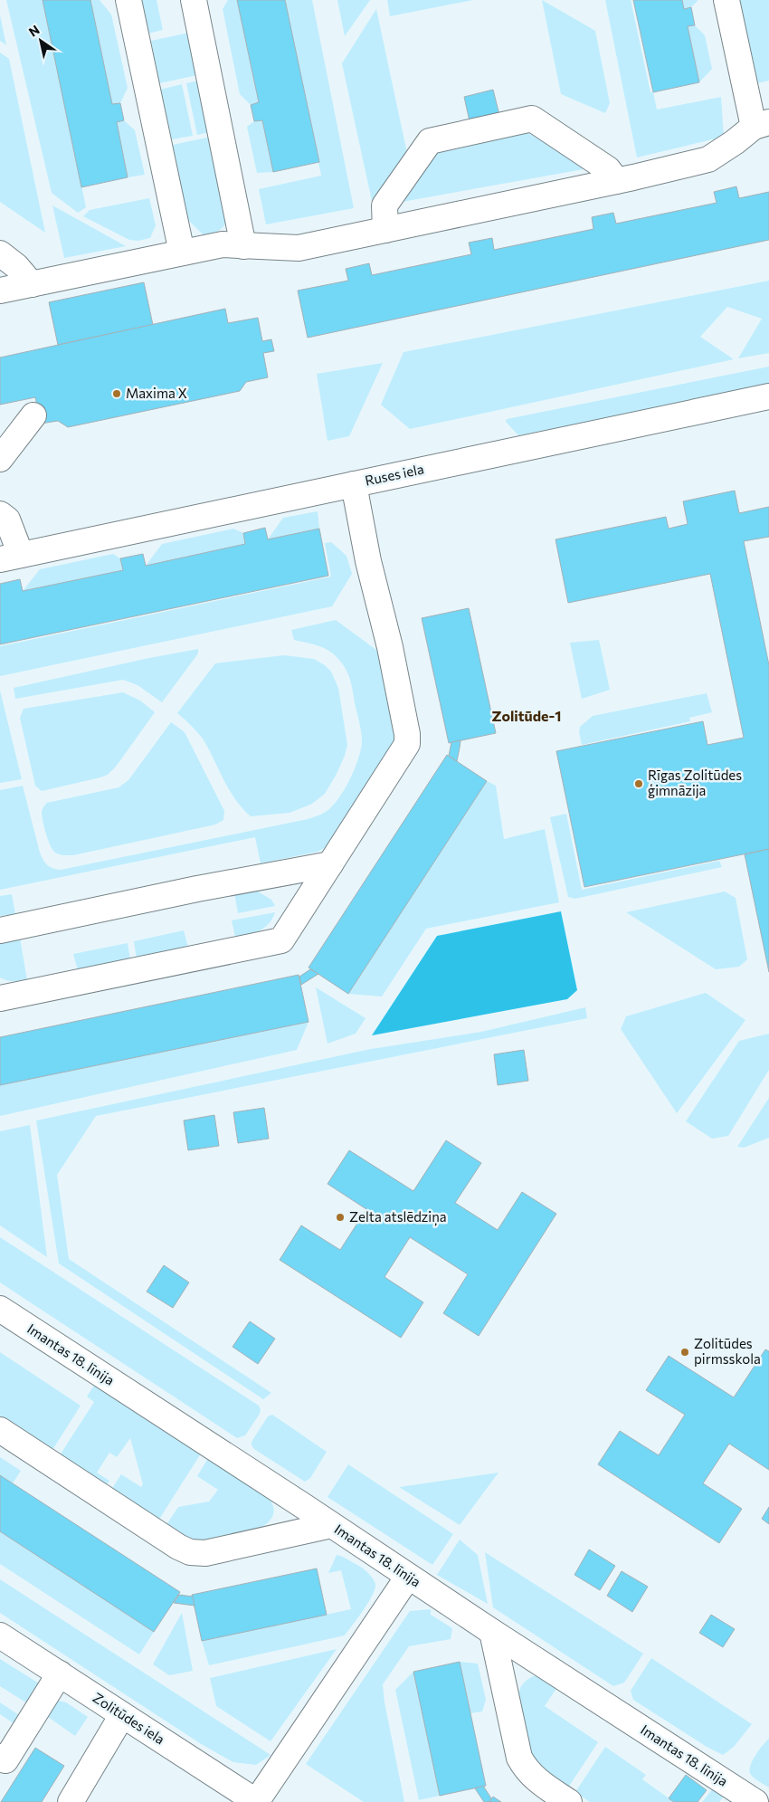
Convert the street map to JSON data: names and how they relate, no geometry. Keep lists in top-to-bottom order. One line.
{"streets":{"street":["Ruses iela","Imantas 18. līnija","Zolitūdes iela"]},"districts":["Zolitūde-1"],"places":["Maxima X","Rīgas Zolitūdes ģimnāzija","Zelta atslēdziņa","Zolitūdes pirmsskola"],"north":"top left"}
